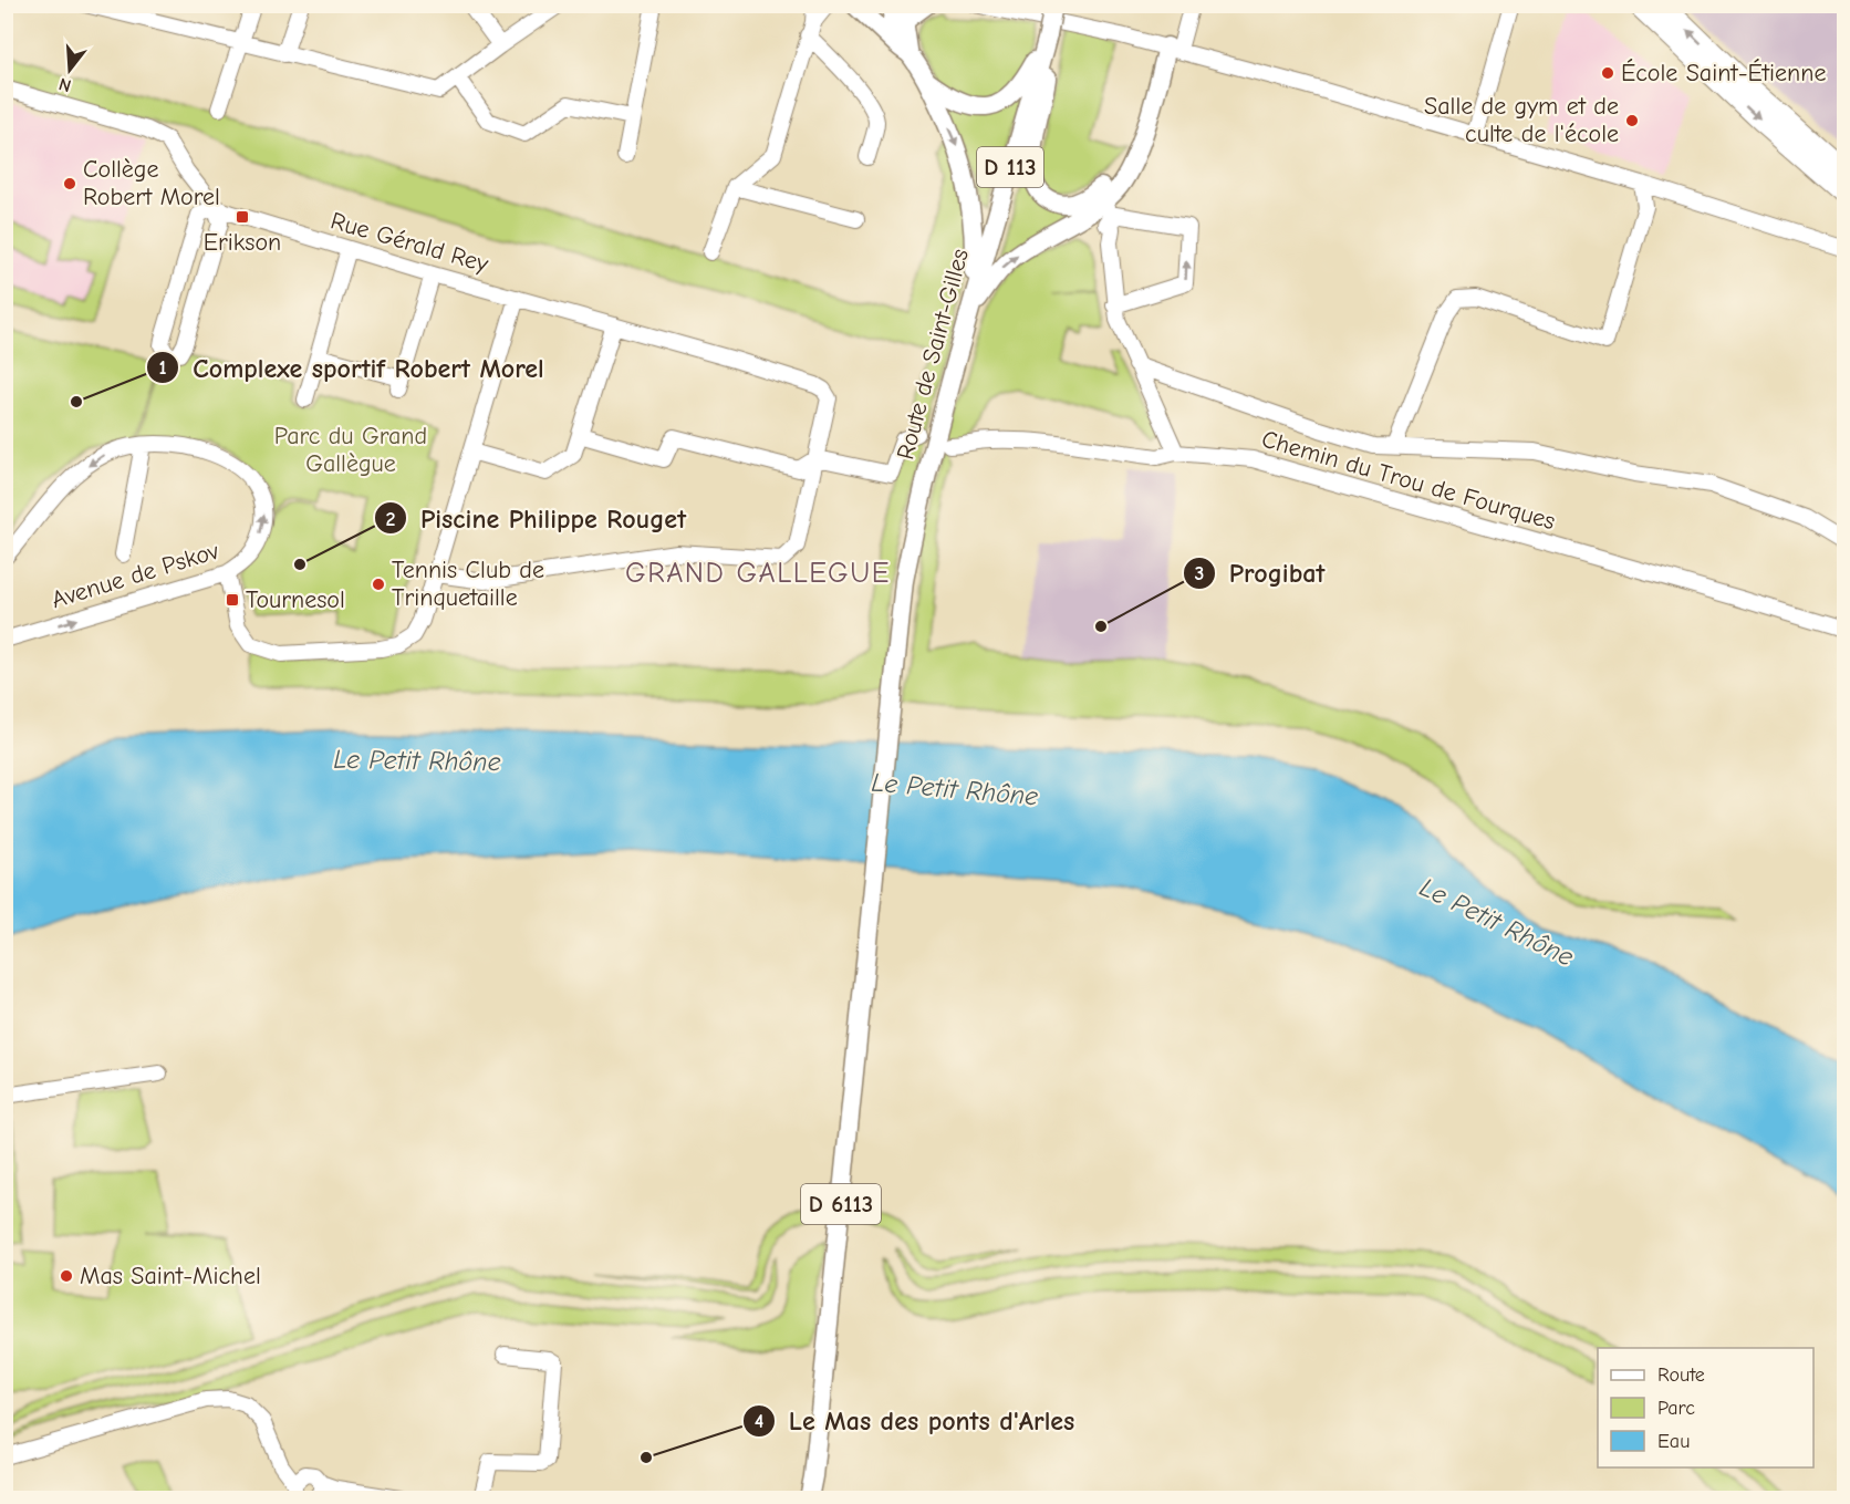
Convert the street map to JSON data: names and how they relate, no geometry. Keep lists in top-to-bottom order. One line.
{"streets":{"main road":["D 113","Route de Saint-Gilles","D 6113"],"street":["Rue Gérald Rey","Chemin du Trou de Fourques","Avenue de Pskov"]},"districts":["GRAND GALLEGUE"],"water":["Le Petit Rhône"],"parks":["Parc du Grand Gallègue"],"places":{"other":["École Saint-Étienne","Salle de gym et de culte de l'école","Collège Robert Morel","Complexe sportif Robert Morel","Piscine Philippe Rouget","Tennis Club de Trinquetaille","Progibat","Mas Saint-Michel","Le Mas des ponts d'Arles"],"transit":["Erikson","Tournesol"]},"legend":["Route","Parc","Eau"],"north":"bottom"}
